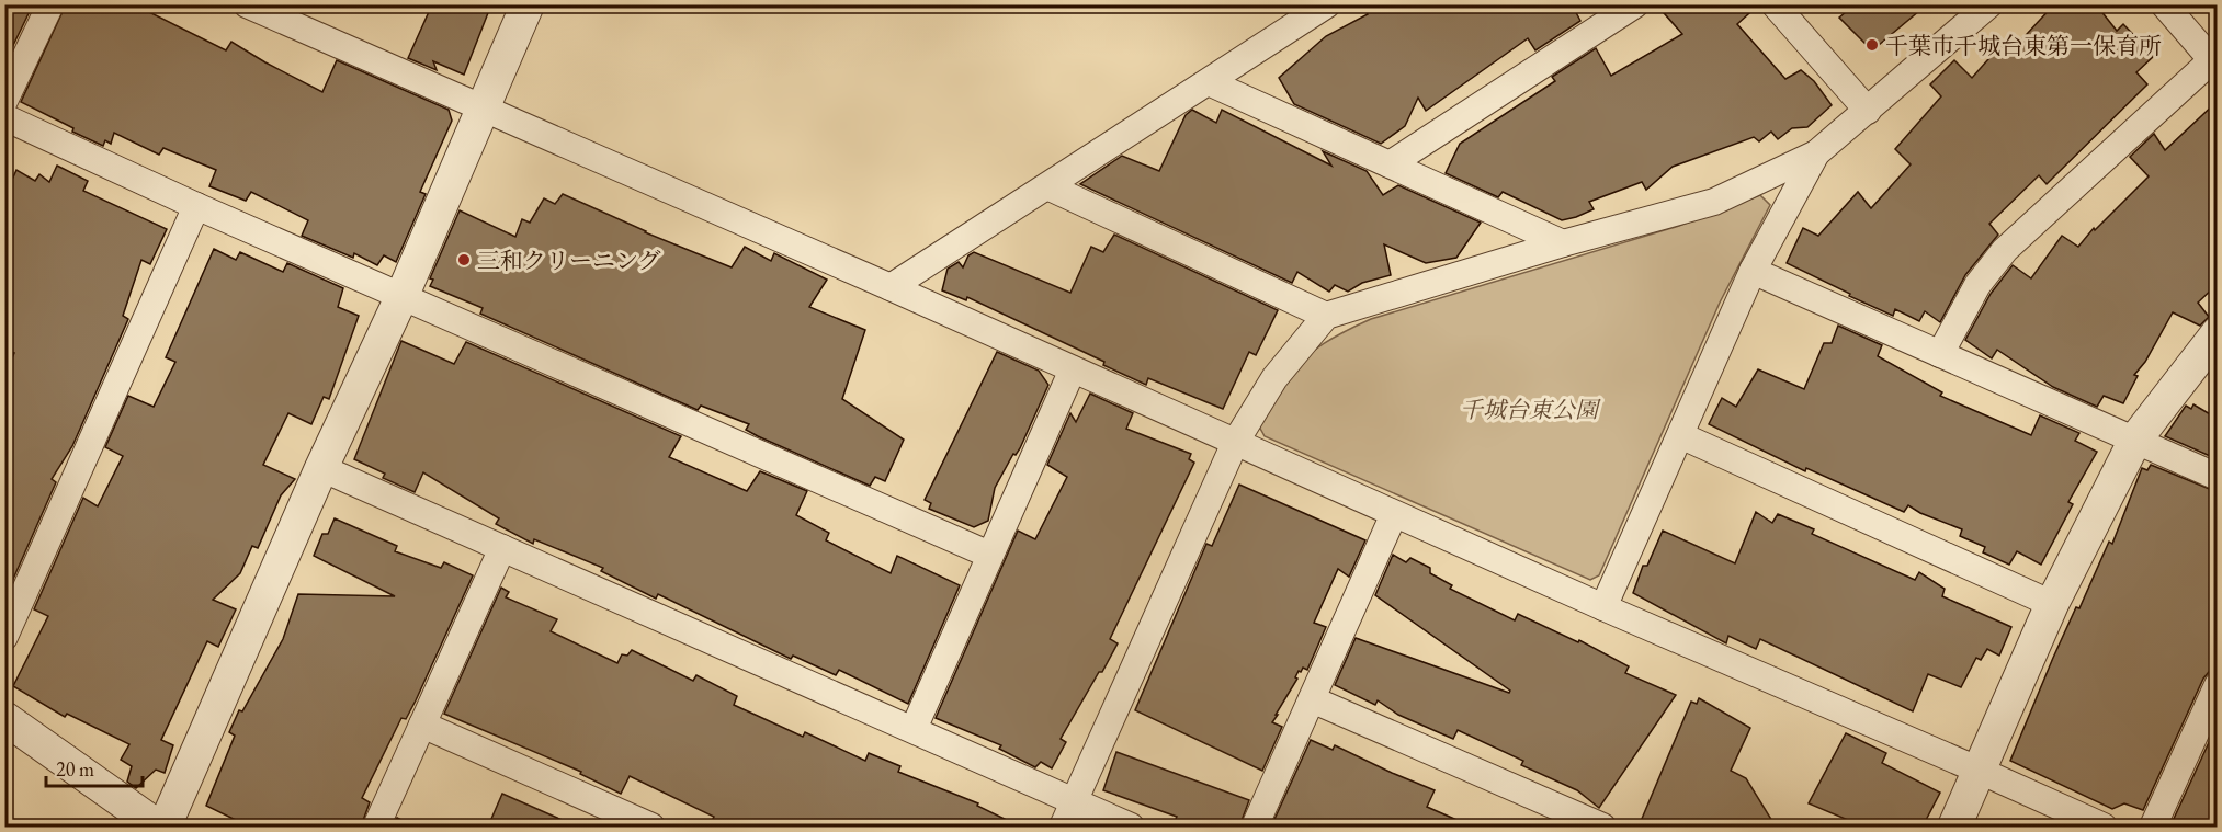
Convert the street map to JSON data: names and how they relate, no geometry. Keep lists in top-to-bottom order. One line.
{"parks":["千城台東公園"],"places":["千葉市千城台東第一保育所","三和クリーニング"],"scale_bar":"20 m"}
